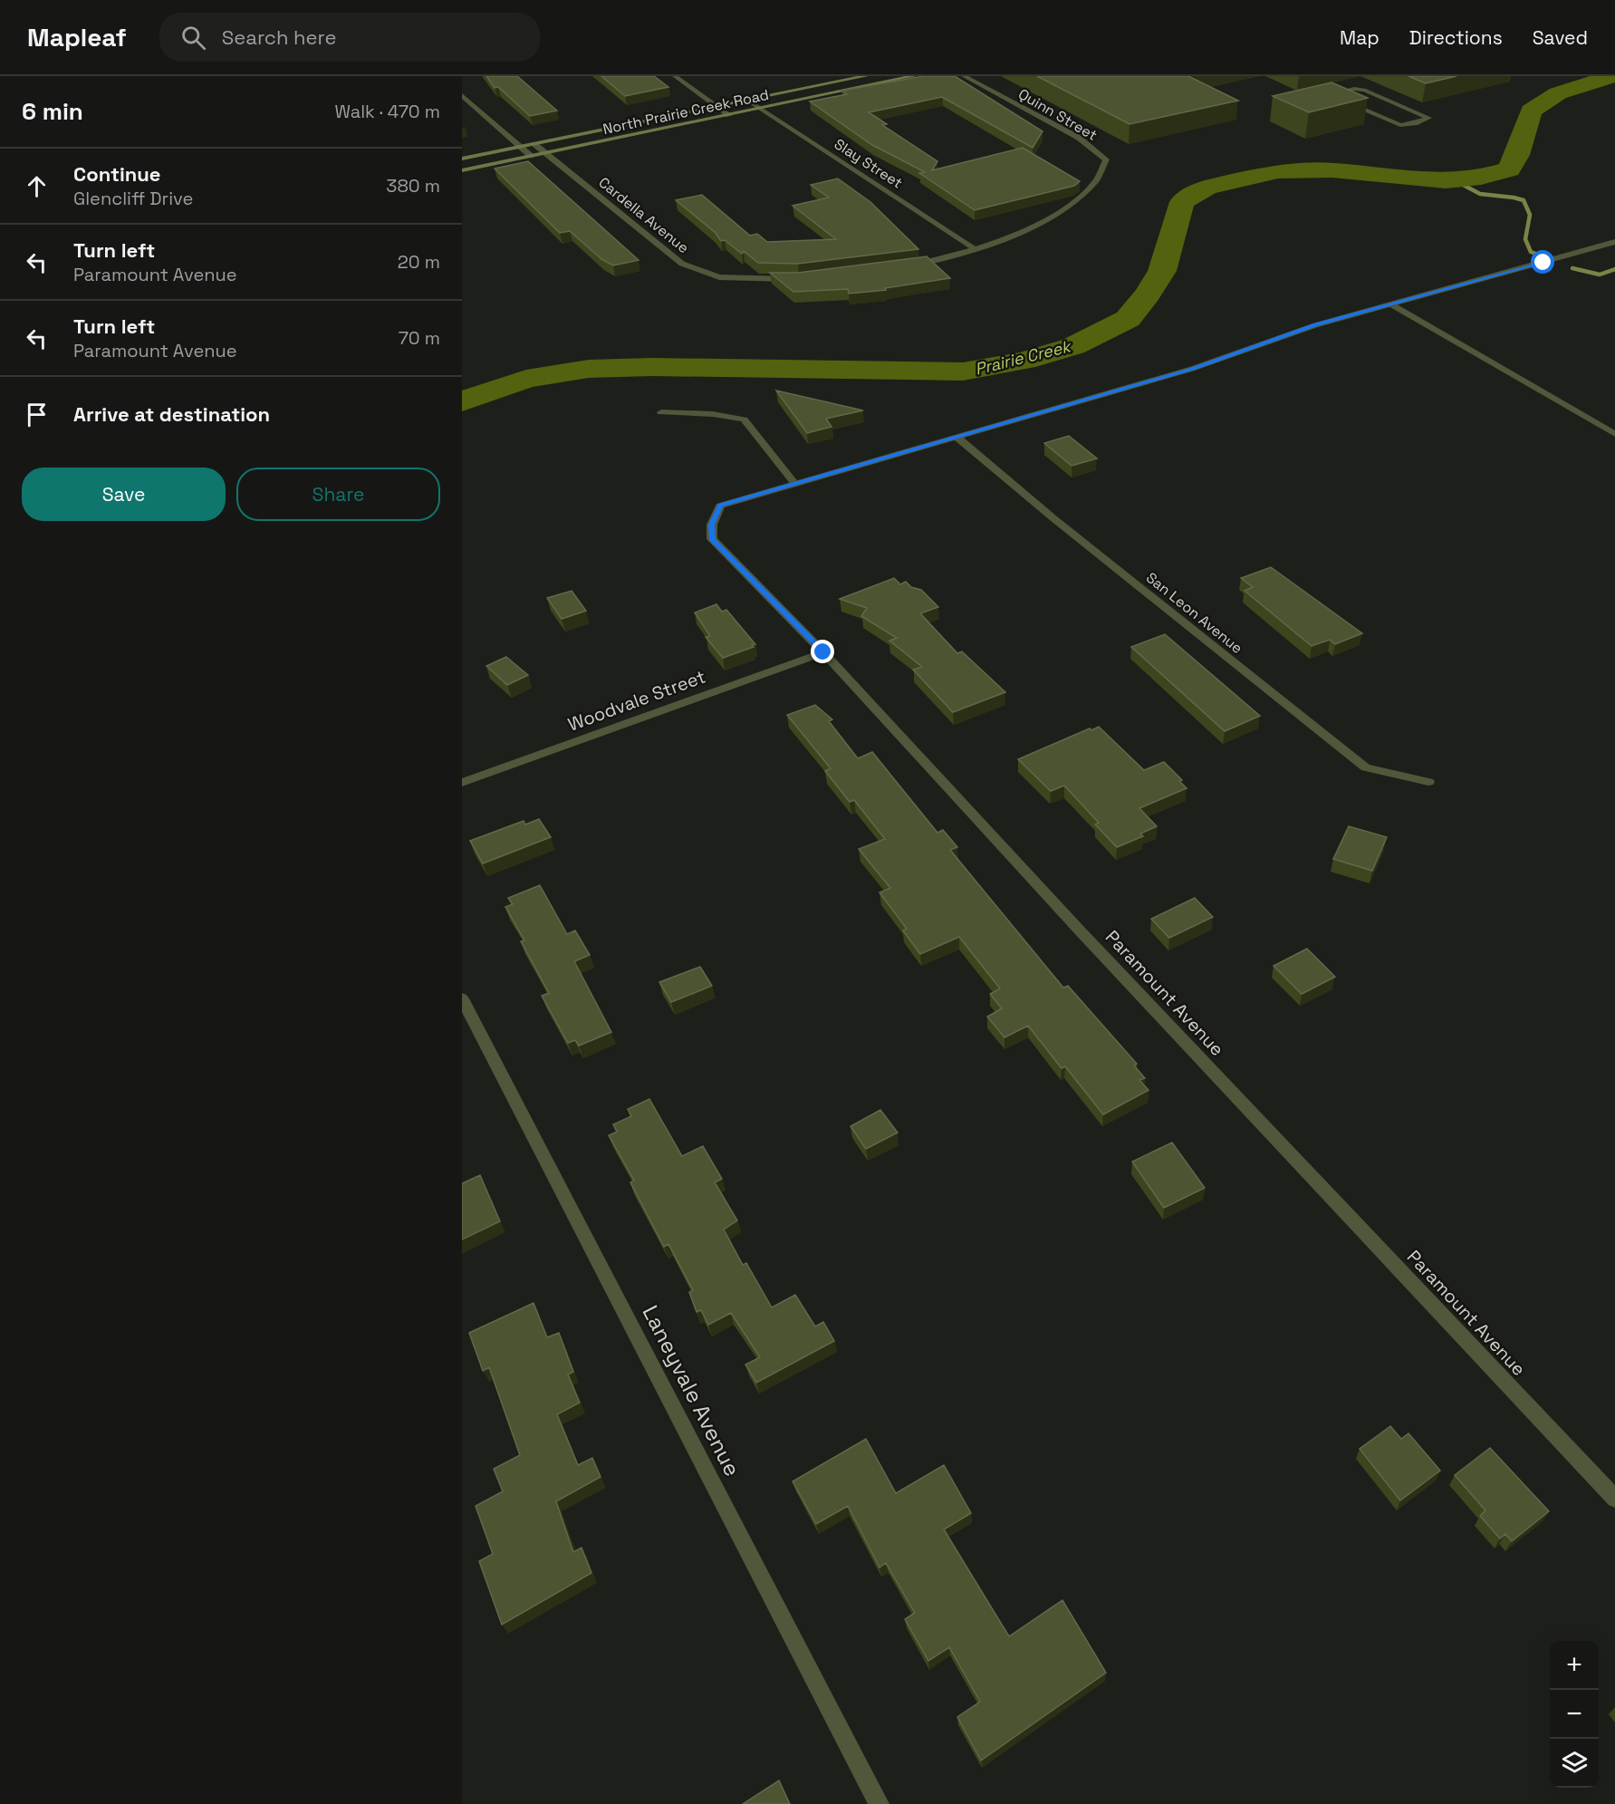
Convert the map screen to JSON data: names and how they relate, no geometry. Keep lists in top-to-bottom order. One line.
{"streets":{"main road":["North Prairie Creek Road"],"street":["Quinn Street","Slay Street","Cardella Avenue","San Leon Avenue","Woodvale Street","Paramount Avenue","Laneyvale Avenue"]},"crossings":[["North Prairie Creek Road","Slay Street"],["North Prairie Creek Road","Cardella Avenue"],["Quinn Street","Slay Street"],["Woodvale Street","Paramount Avenue"]],"water":["Prairie Creek"],"page":{"header":"Mapleaf","search":"Search here","nav":["Map","Directions","Saved"],"heading":["6 min","Walk · 470 m"],"list":[["Continue","Glencliff Drive","380 m"],["Turn left","Paramount Avenue","20 m"],["Turn left","Paramount Avenue","70 m"],"Arrive at destination"],"buttons":["Save","Share"],"map_buttons":["+","−"]}}
